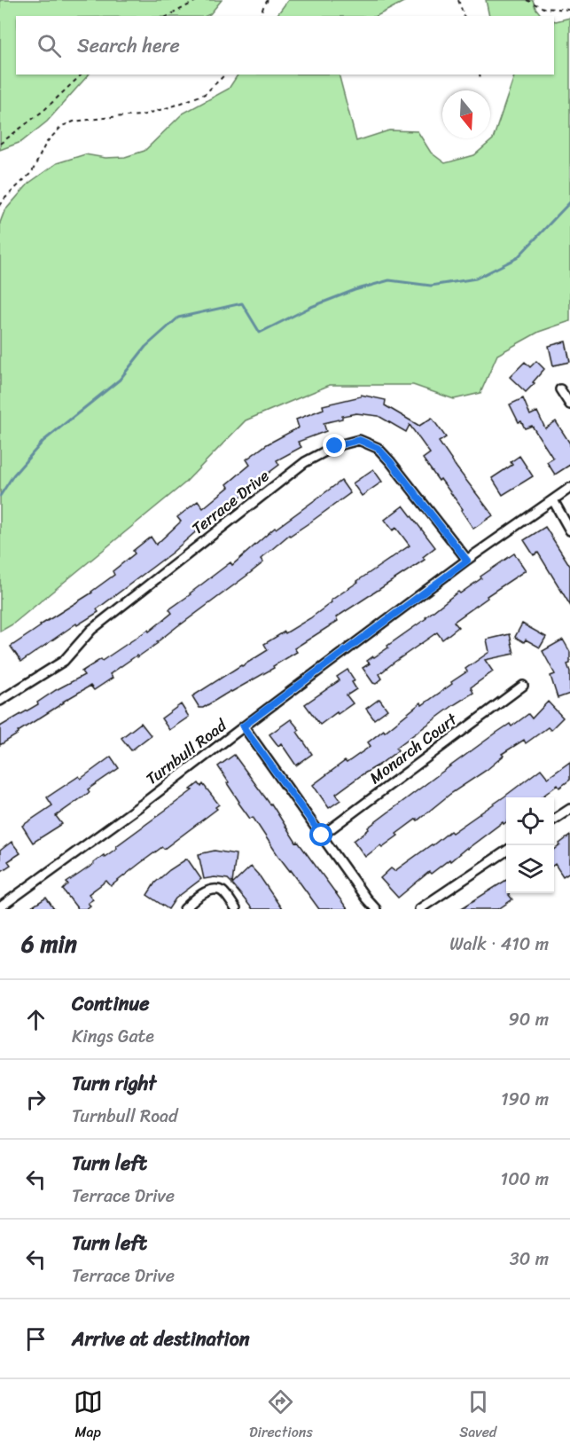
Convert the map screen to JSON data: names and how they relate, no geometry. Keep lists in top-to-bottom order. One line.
{"streets":{"street":["Terrace Drive","Monarch Court","Turnbull Road"]},"crossings":[["Terrace Drive","Turnbull Road"]],"north":"bottom","page":{"search":"Search here","heading":["6 min","Walk · 410 m"],"list":[["Continue","Kings Gate","90 m"],["Turn right","Turnbull Road","190 m"],["Turn left","Terrace Drive","100 m"],["Turn left","Terrace Drive","30 m"],"Arrive at destination"],"nav":["Map","Directions","Saved"]}}
